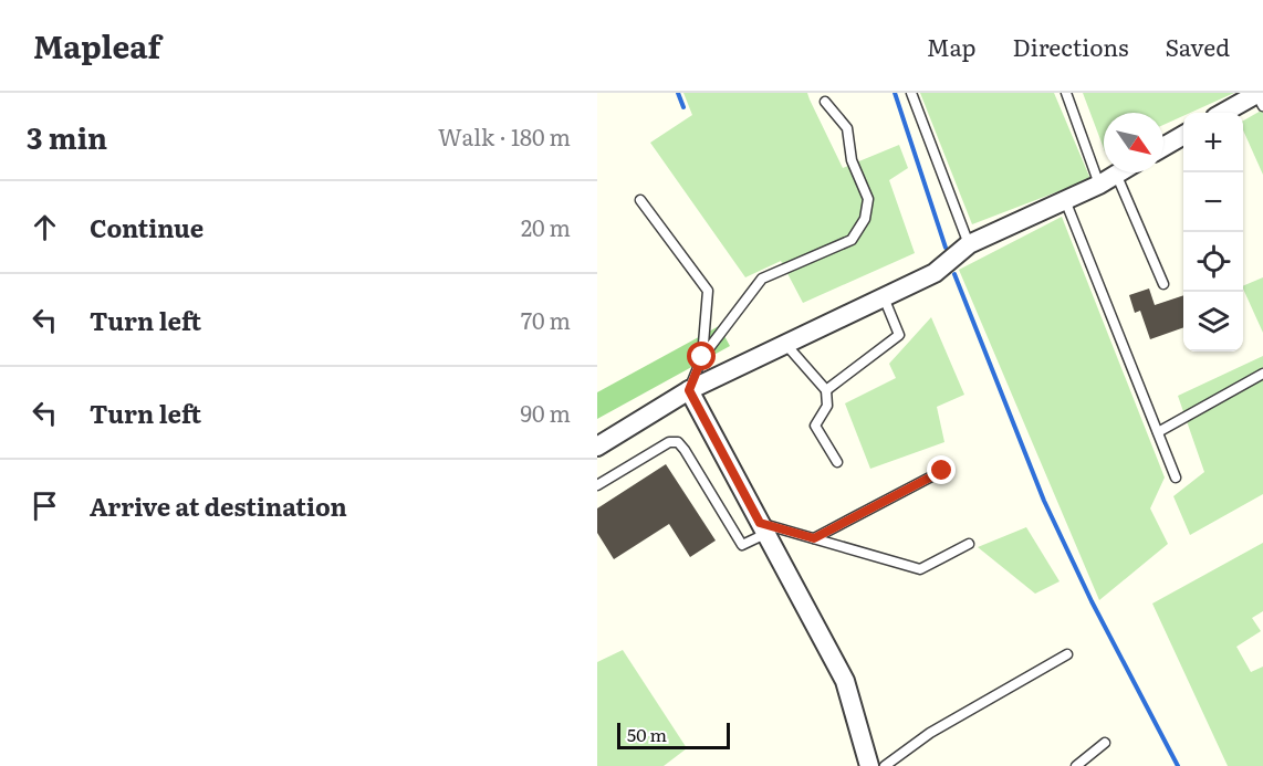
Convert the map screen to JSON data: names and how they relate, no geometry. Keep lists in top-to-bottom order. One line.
{"scale_bar":"50 m","north":"bottom right","page":{"header":"Mapleaf","nav":["Map","Directions","Saved"],"heading":["3 min","Walk · 180 m"],"map_buttons":["+","−"],"list":[["Continue","20 m"],["Turn left","70 m"],["Turn left","90 m"],"Arrive at destination"],"scale":"50 m"}}
